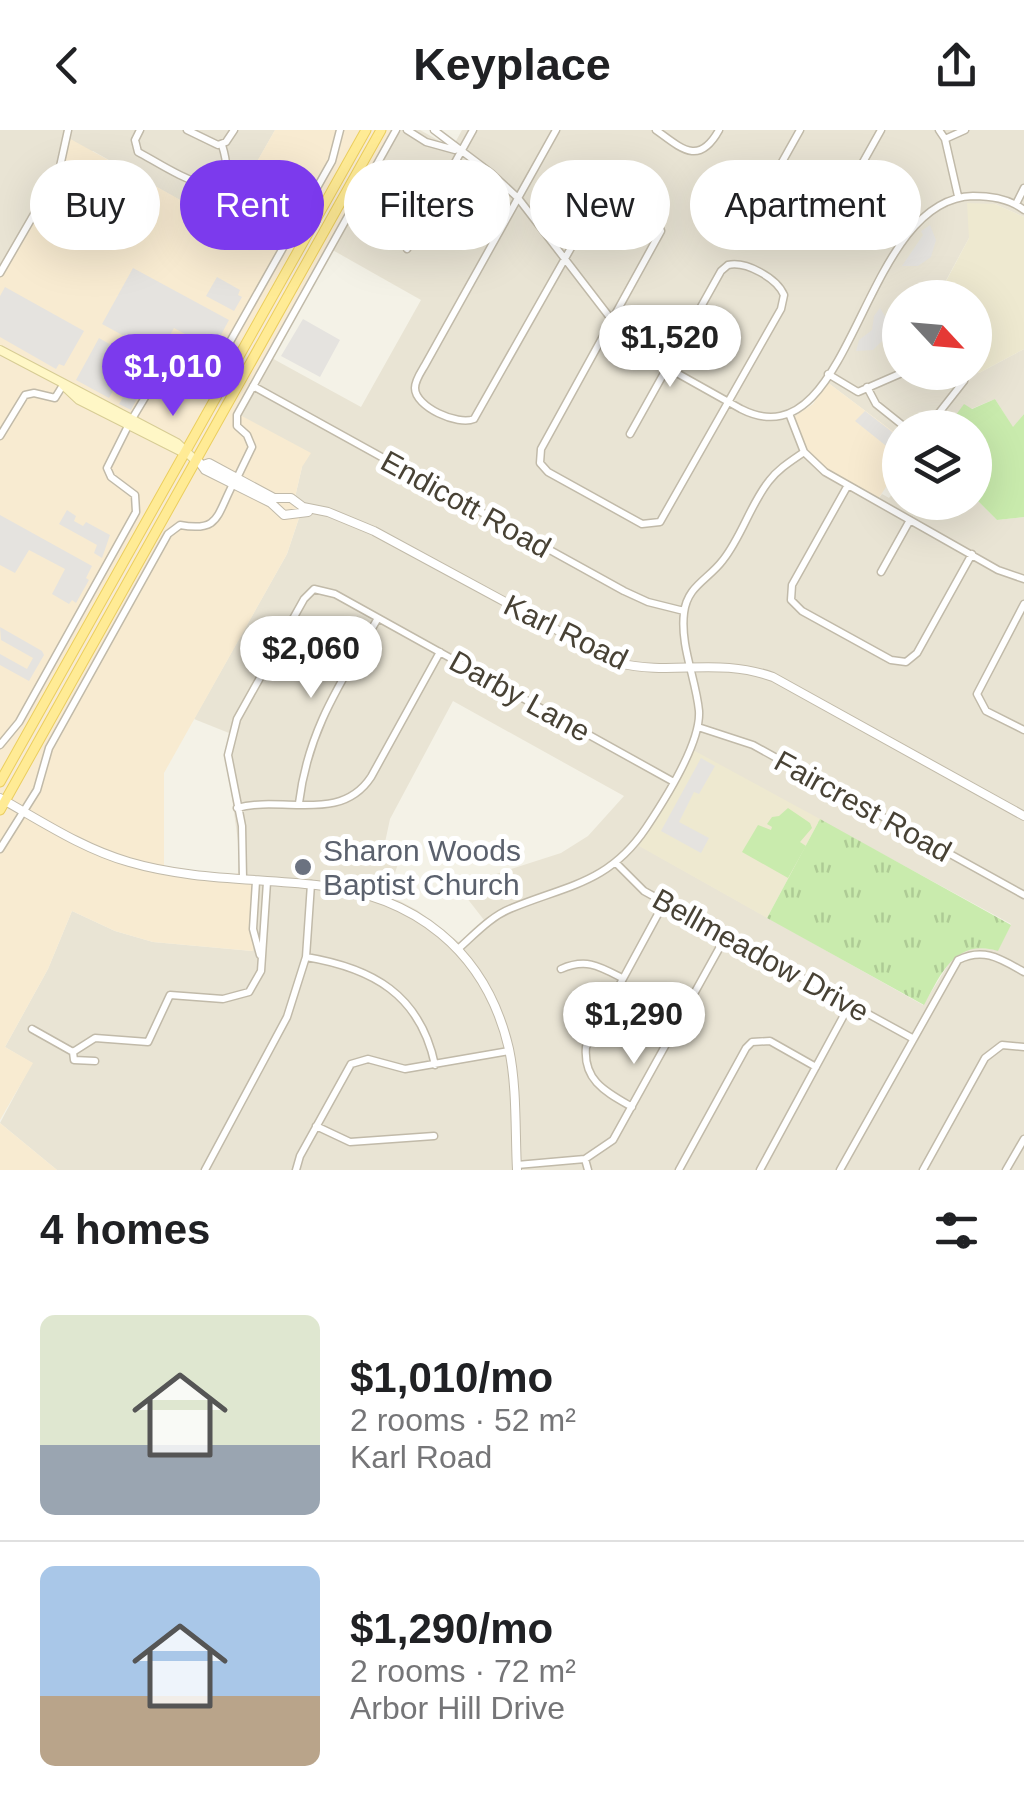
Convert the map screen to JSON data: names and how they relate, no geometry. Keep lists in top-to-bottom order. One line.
{"streets":{"street":["Endicott Road","Karl Road","Darby Lane","Faircrest Road","Bellmeadow Drive"]},"places":["Sharon Woods Baptist Church"],"north":"bottom right","page":{"header":"Keyplace","chip":["Buy","Rent","Filters","New","Apartment"],"price":["$1,520","$1,010","$2,060","$1,290"],"heading":"4 homes","list":[{"name":"$1,010/mo","note":"2 rooms · 52 m² · Karl Road"},{"name":"$1,290/mo","note":"2 rooms · 72 m² · Arbor Hill Drive"}]}}
